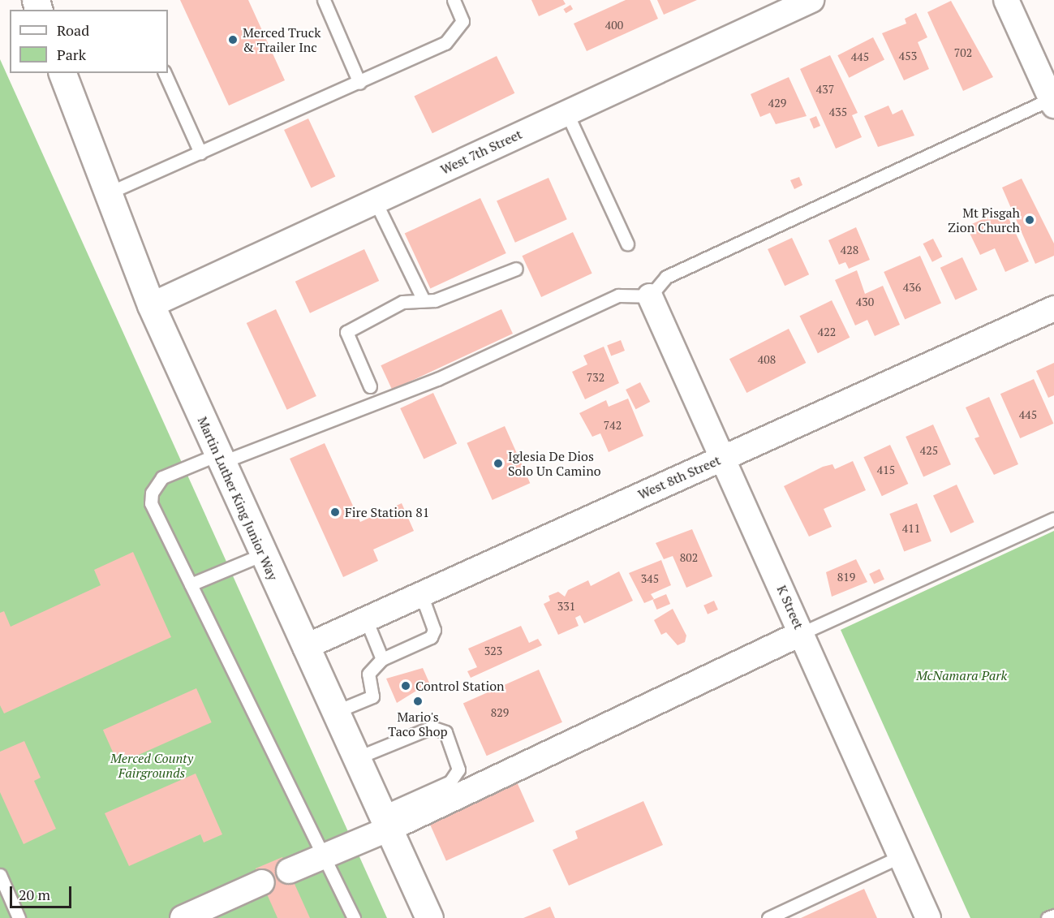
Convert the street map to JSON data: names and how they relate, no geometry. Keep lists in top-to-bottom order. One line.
{"streets":{"highway":["Martin Luther King Junior Way"],"street":["West 7th Street","West 8th Street","K Street"]},"crossings":[["West 7th Street","Martin Luther King Junior Way"],["West 8th Street","Martin Luther King Junior Way"],["West 8th Street","K Street"]],"parks":["McNamara Park","Merced County Fairgrounds"],"places":["Merced Truck & Trailer Inc","Mt Pisgah Zion Church","Iglesia De Dios Solo Un Camino","Fire Station 81","Control Station","Mario's Taco Shop"],"house_numbers":["400","702","453","445","437","429","435","428","436","430","422","408","732","445","742","425","415","411","802","819","345","331","323","829"],"legend":["Road","Park"],"scale_bar":"20 m"}
